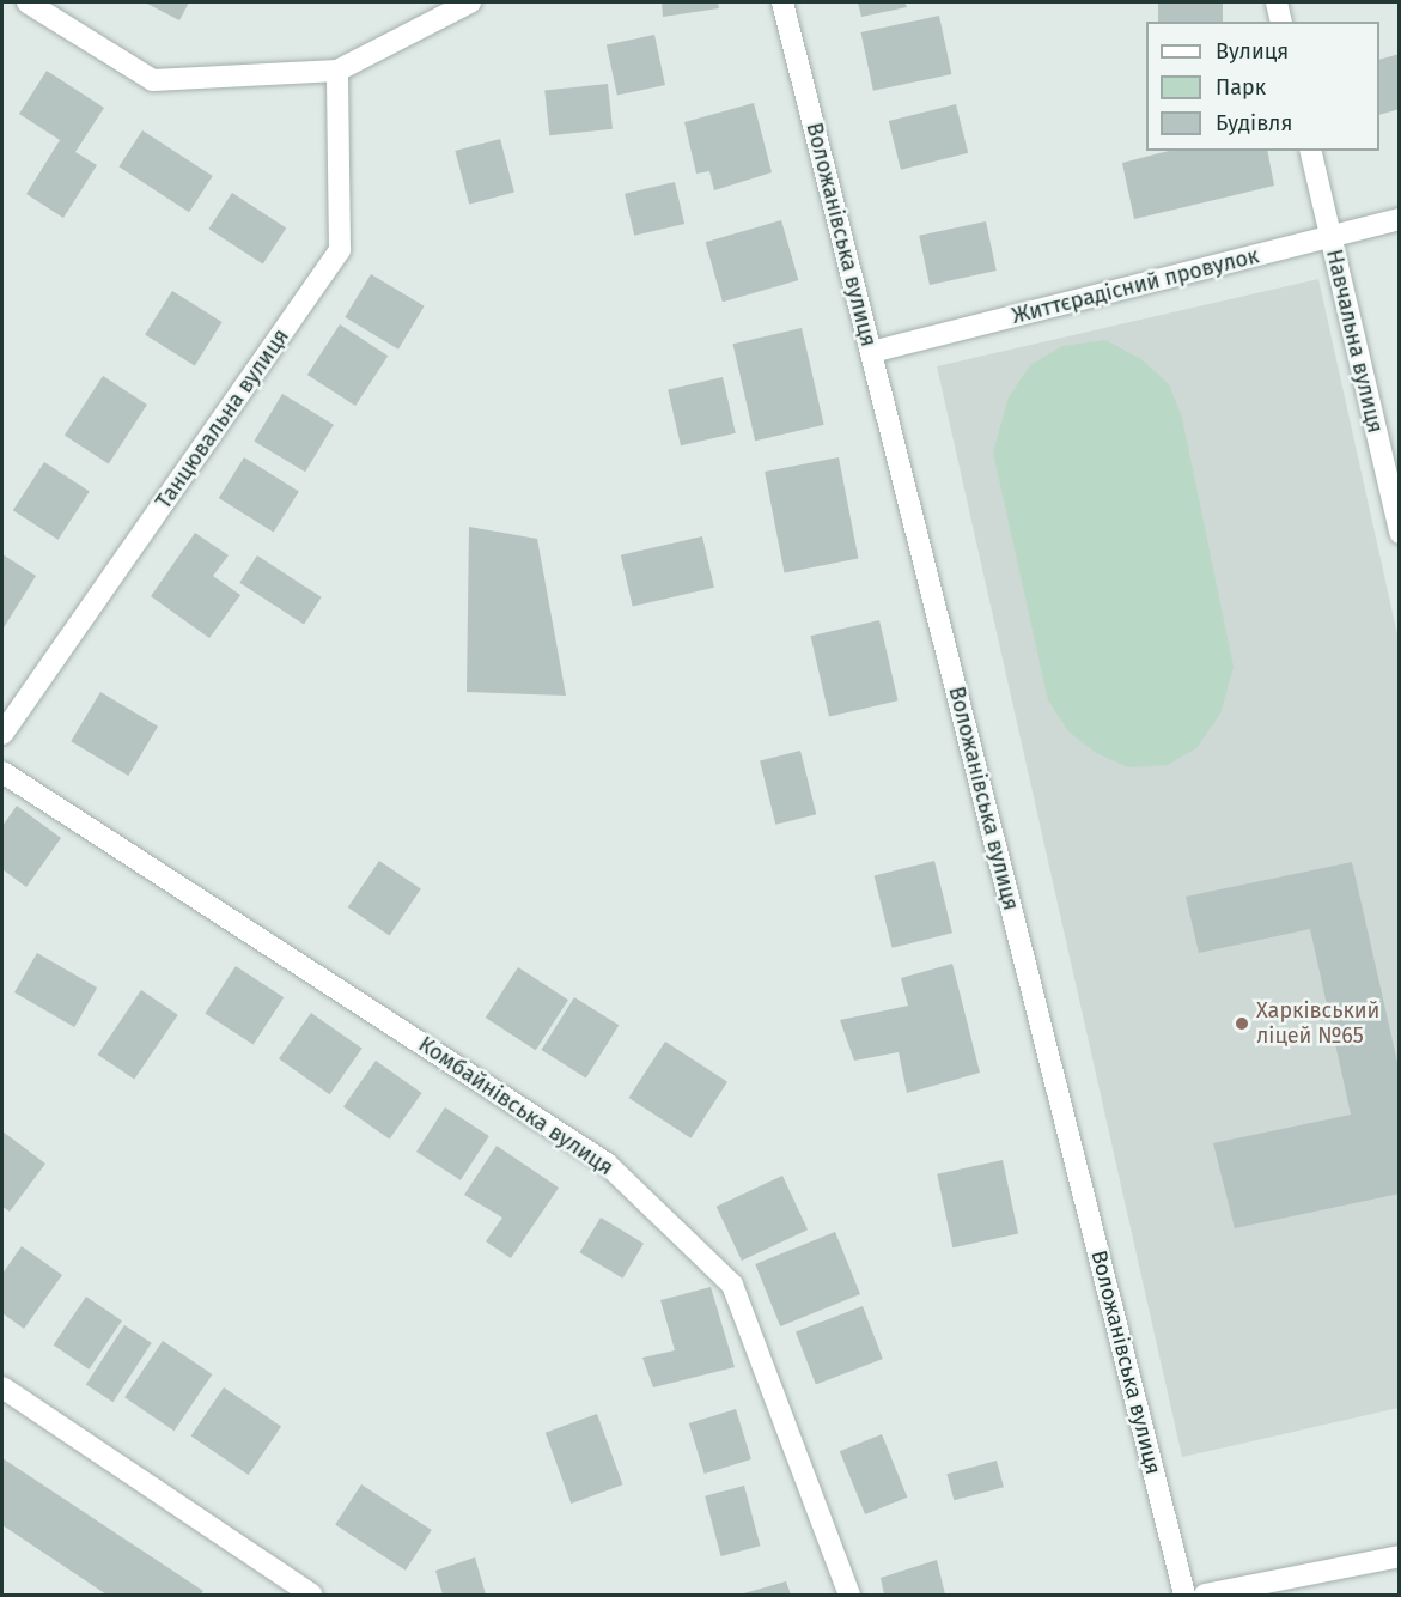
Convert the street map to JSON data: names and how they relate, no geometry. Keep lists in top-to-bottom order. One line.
{"streets":{"street":["Воложанівська вулиця","Життєрадісний провулок","Навчальна вулиця","Танцювальна вулиця","Комбайнівська вулиця"]},"crossings":[["Воложанівська вулиця","Життєрадісний провулок"],["Життєрадісний провулок","Навчальна вулиця"]],"places":["Харківський ліцей №65"],"legend":["Вулиця","Парк","Будівля"]}
